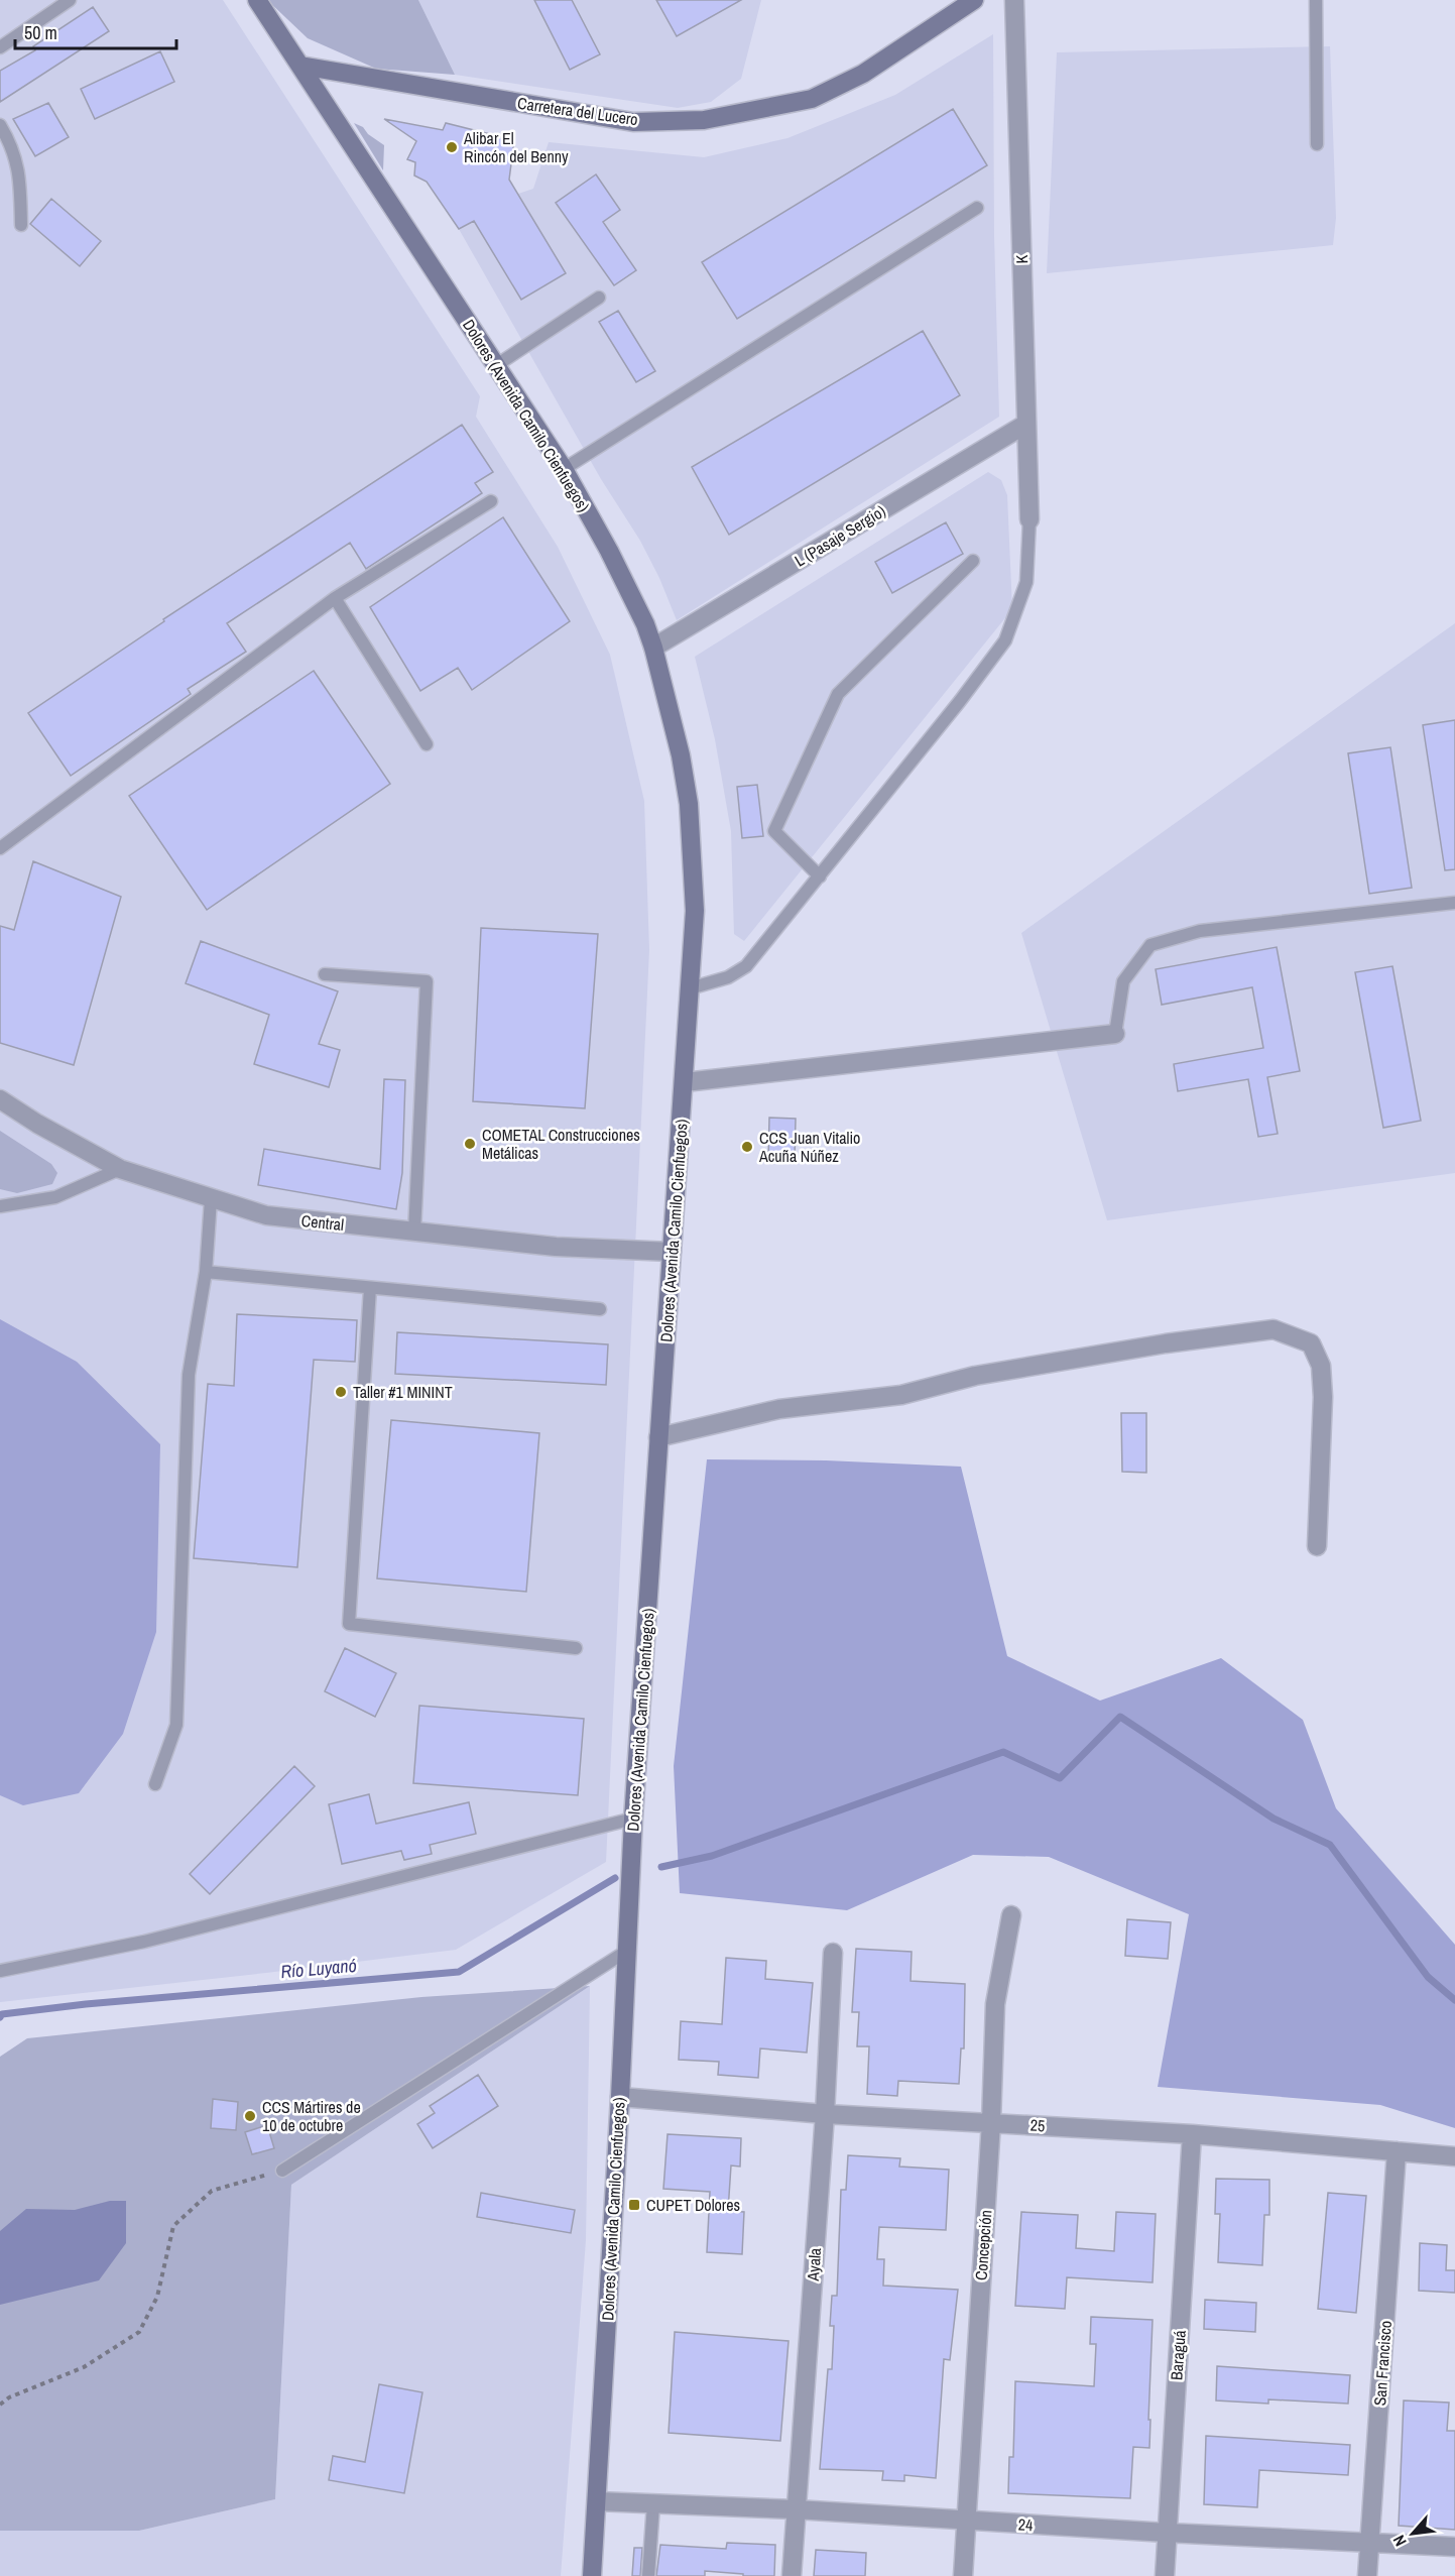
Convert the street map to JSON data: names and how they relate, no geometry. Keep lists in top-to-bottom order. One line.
{"streets":{"main road":["Carretera del Lucero","Dolores (Avenida Camilo Cienfuegos)"],"street":["K","L (Pasaje Sergio)","Central","25","Concepción","Ayala","Baraguá","San Francisco","24"]},"crossings":[["Carretera del Lucero","Dolores (Avenida Camilo Cienfuegos)"],["K","L (Pasaje Sergio)"],["Dolores (Avenida Camilo Cienfuegos)","L (Pasaje Sergio)"],["Dolores (Avenida Camilo Cienfuegos)","Central"],["Dolores (Avenida Camilo Cienfuegos)","25"],["Dolores (Avenida Camilo Cienfuegos)","24"],["25","Concepción"],["25","Ayala"],["25","Baraguá"],["25","San Francisco"],["Concepción","24"],["Ayala","24"],["Baraguá","24"],["San Francisco","24"]],"water":["Río Luyanó"],"places":{"other":["Alibar El Rincón del Benny","COMETAL Construcciones Metálicas","CCS Juan Vitalio Acuña Núñez","Taller #1 MININT","CCS Mártires de 10 de octubre"],"transit":["CUPET Dolores"]},"scale_bar":"50 m","north":"bottom left"}
